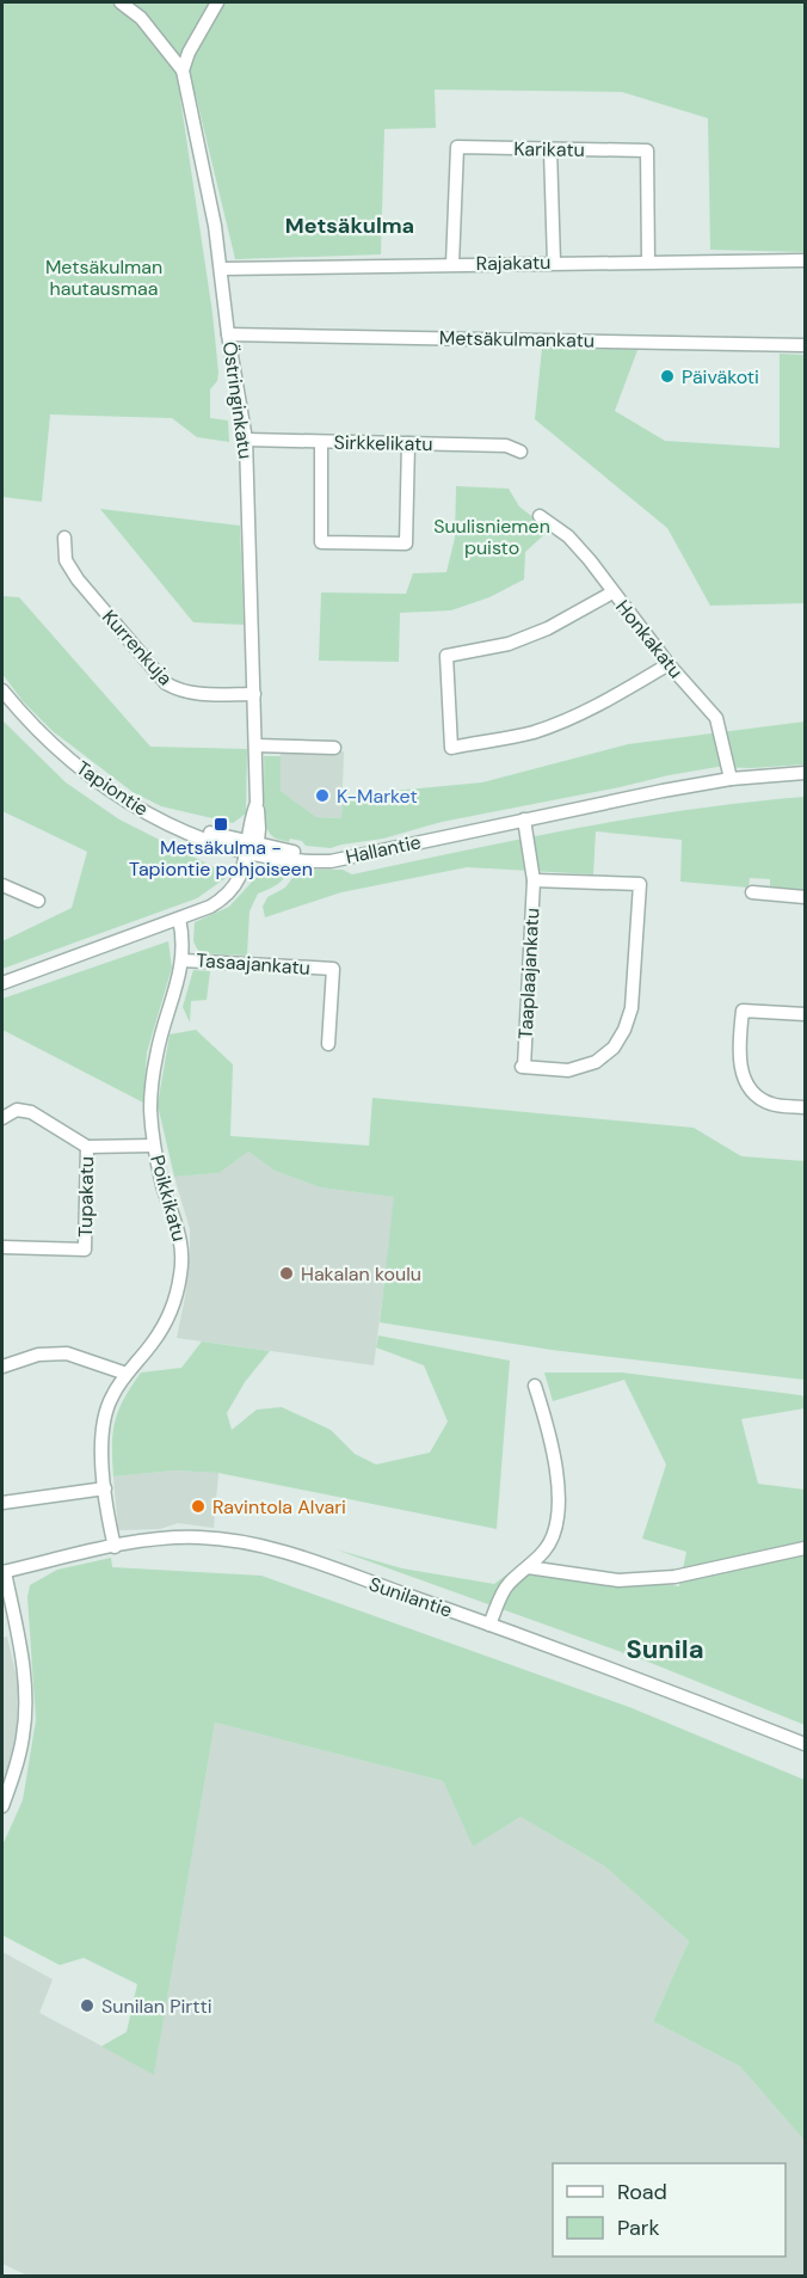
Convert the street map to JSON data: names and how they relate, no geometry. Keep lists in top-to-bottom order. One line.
{"streets":{"street":["Karikatu","Rajakatu","Metsäkulmankatu","Östringinkatu","Sirkkelikatu","Honkakatu","Kurrenkuja","Tapiontie","Hallantie","Tasaajankatu","Taaplaajankatu","Tupakatu","Poikkikatu","Sunilantie"]},"crossings":[["Karikatu","Rajakatu"],["Rajakatu","Östringinkatu"],["Metsäkulmankatu","Östringinkatu"],["Östringinkatu","Sirkkelikatu"],["Östringinkatu","Kurrenkuja"],["Östringinkatu","Tapiontie"],["Östringinkatu","Hallantie"],["Honkakatu","Hallantie"],["Tapiontie","Hallantie"],["Hallantie","Taaplaajankatu"],["Tasaajankatu","Poikkikatu"],["Poikkikatu","Sunilantie"]],"districts":["Metsäkulma","Sunila"],"parks":["Metsäkulman hautausmaa","Suulisniemen puisto"],"places":{"other":["Päiväkoti","K-Market","Hakalan koulu","Ravintola Alvari","Sunilan Pirtti"],"transit":["Metsäkulma - Tapiontie pohjoiseen"]},"legend":["Road","Park"]}
